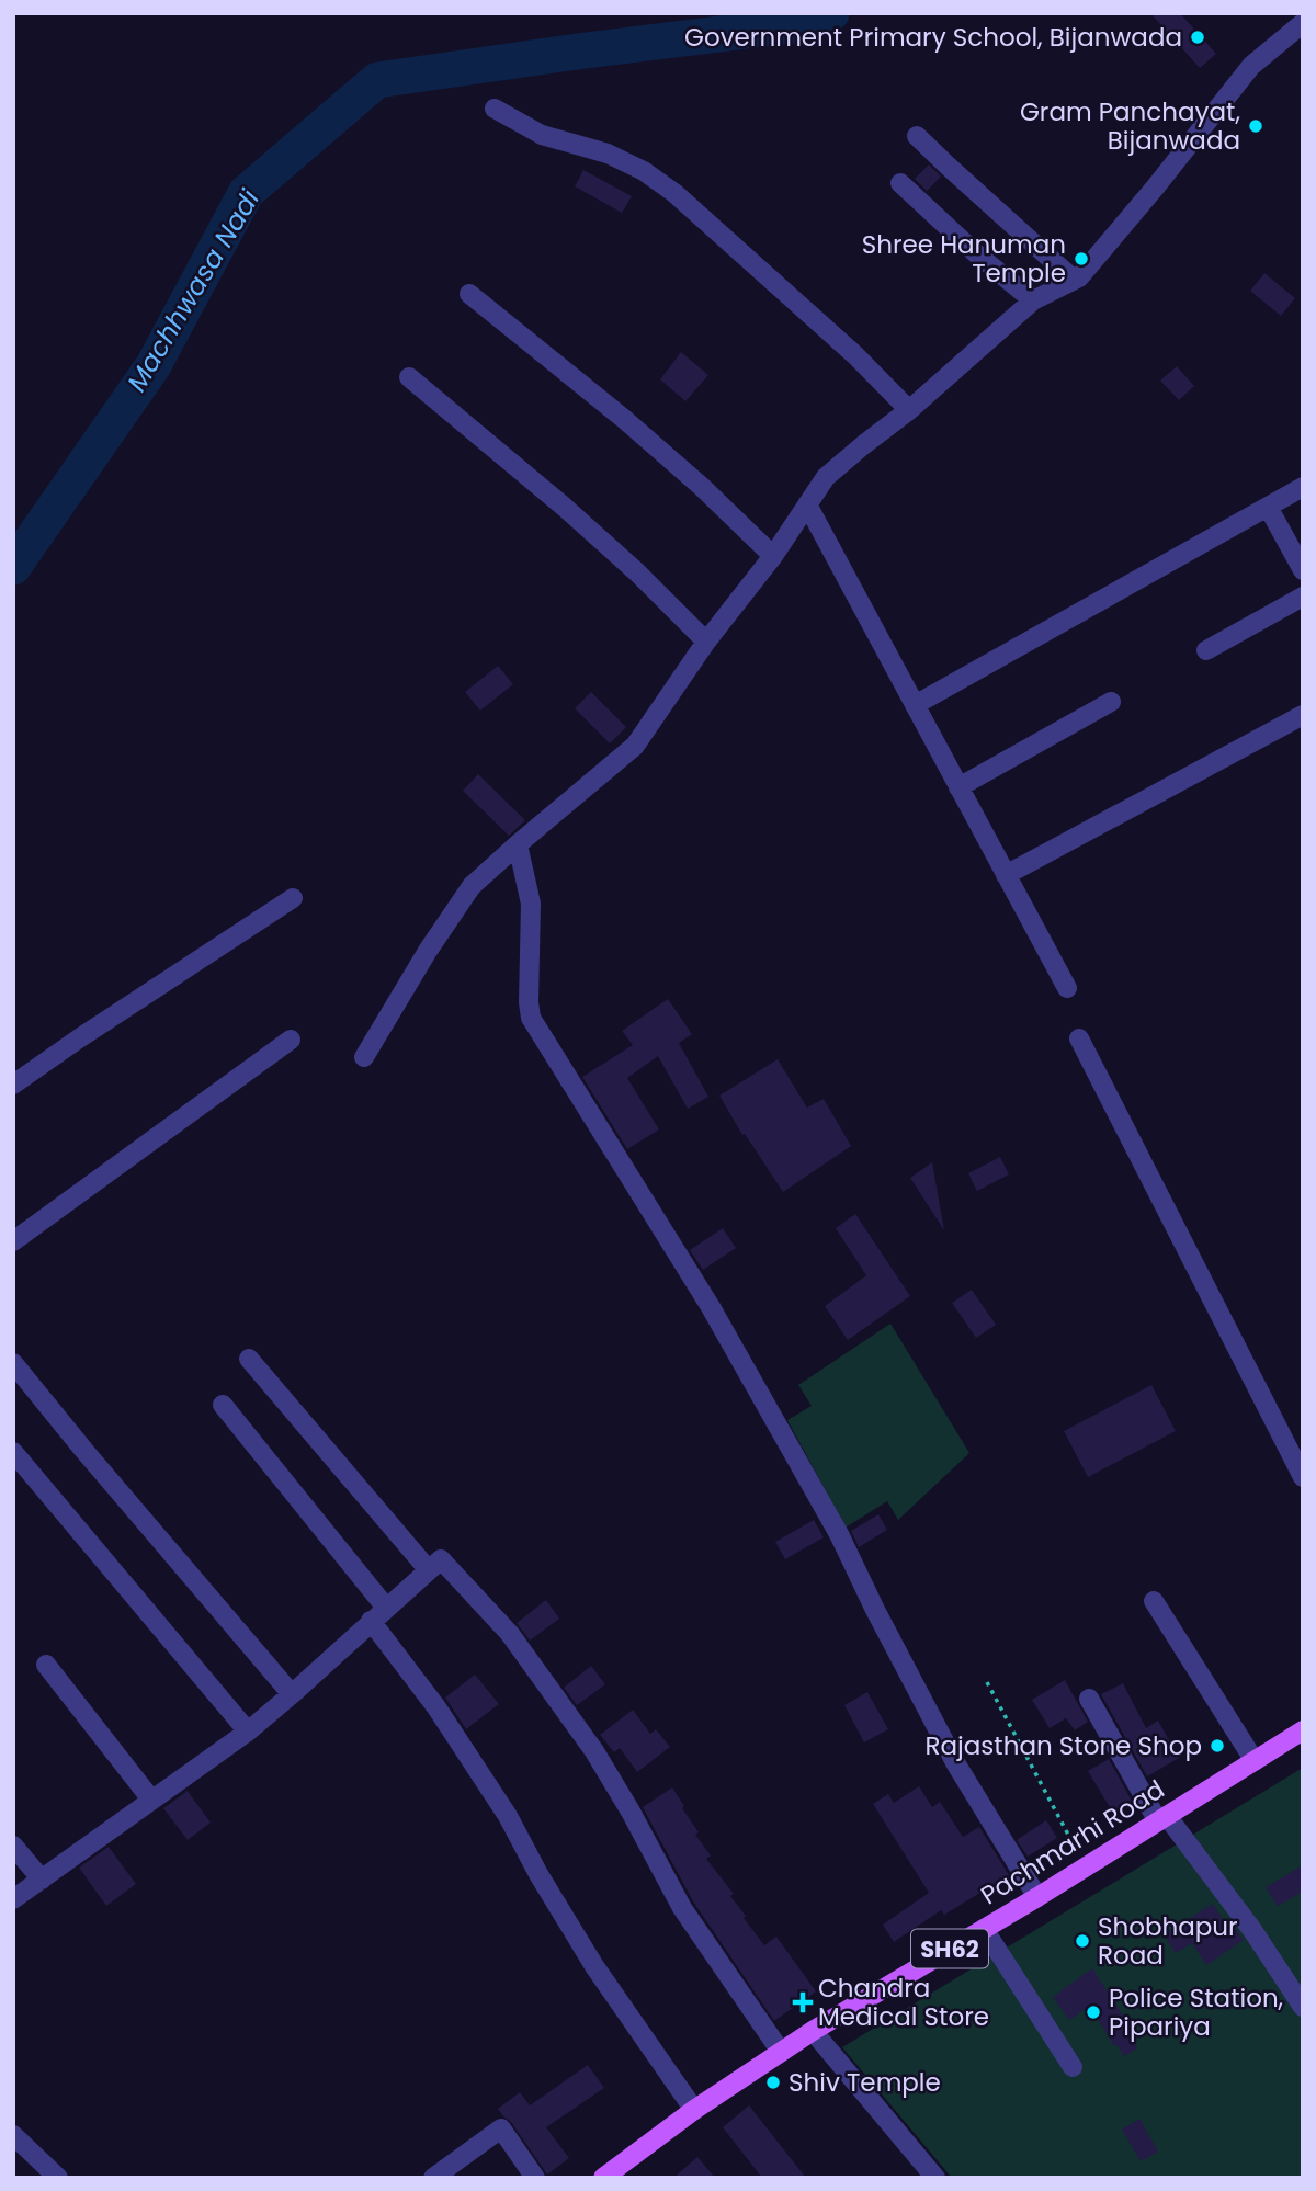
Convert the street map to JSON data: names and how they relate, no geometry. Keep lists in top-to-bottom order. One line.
{"streets":{"main road":["Pachmarhi Road","SH62"]},"water":["Machhwasa Nadi"],"places":{"other":["Government Primary School, Bijanwada","Gram Panchayat, Bijanwada","Shree Hanuman Temple","Rajasthan Stone Shop","Shobhapur Road","Police Station, Pipariya","Shiv Temple"],"health":["Chandra Medical Store"]}}
